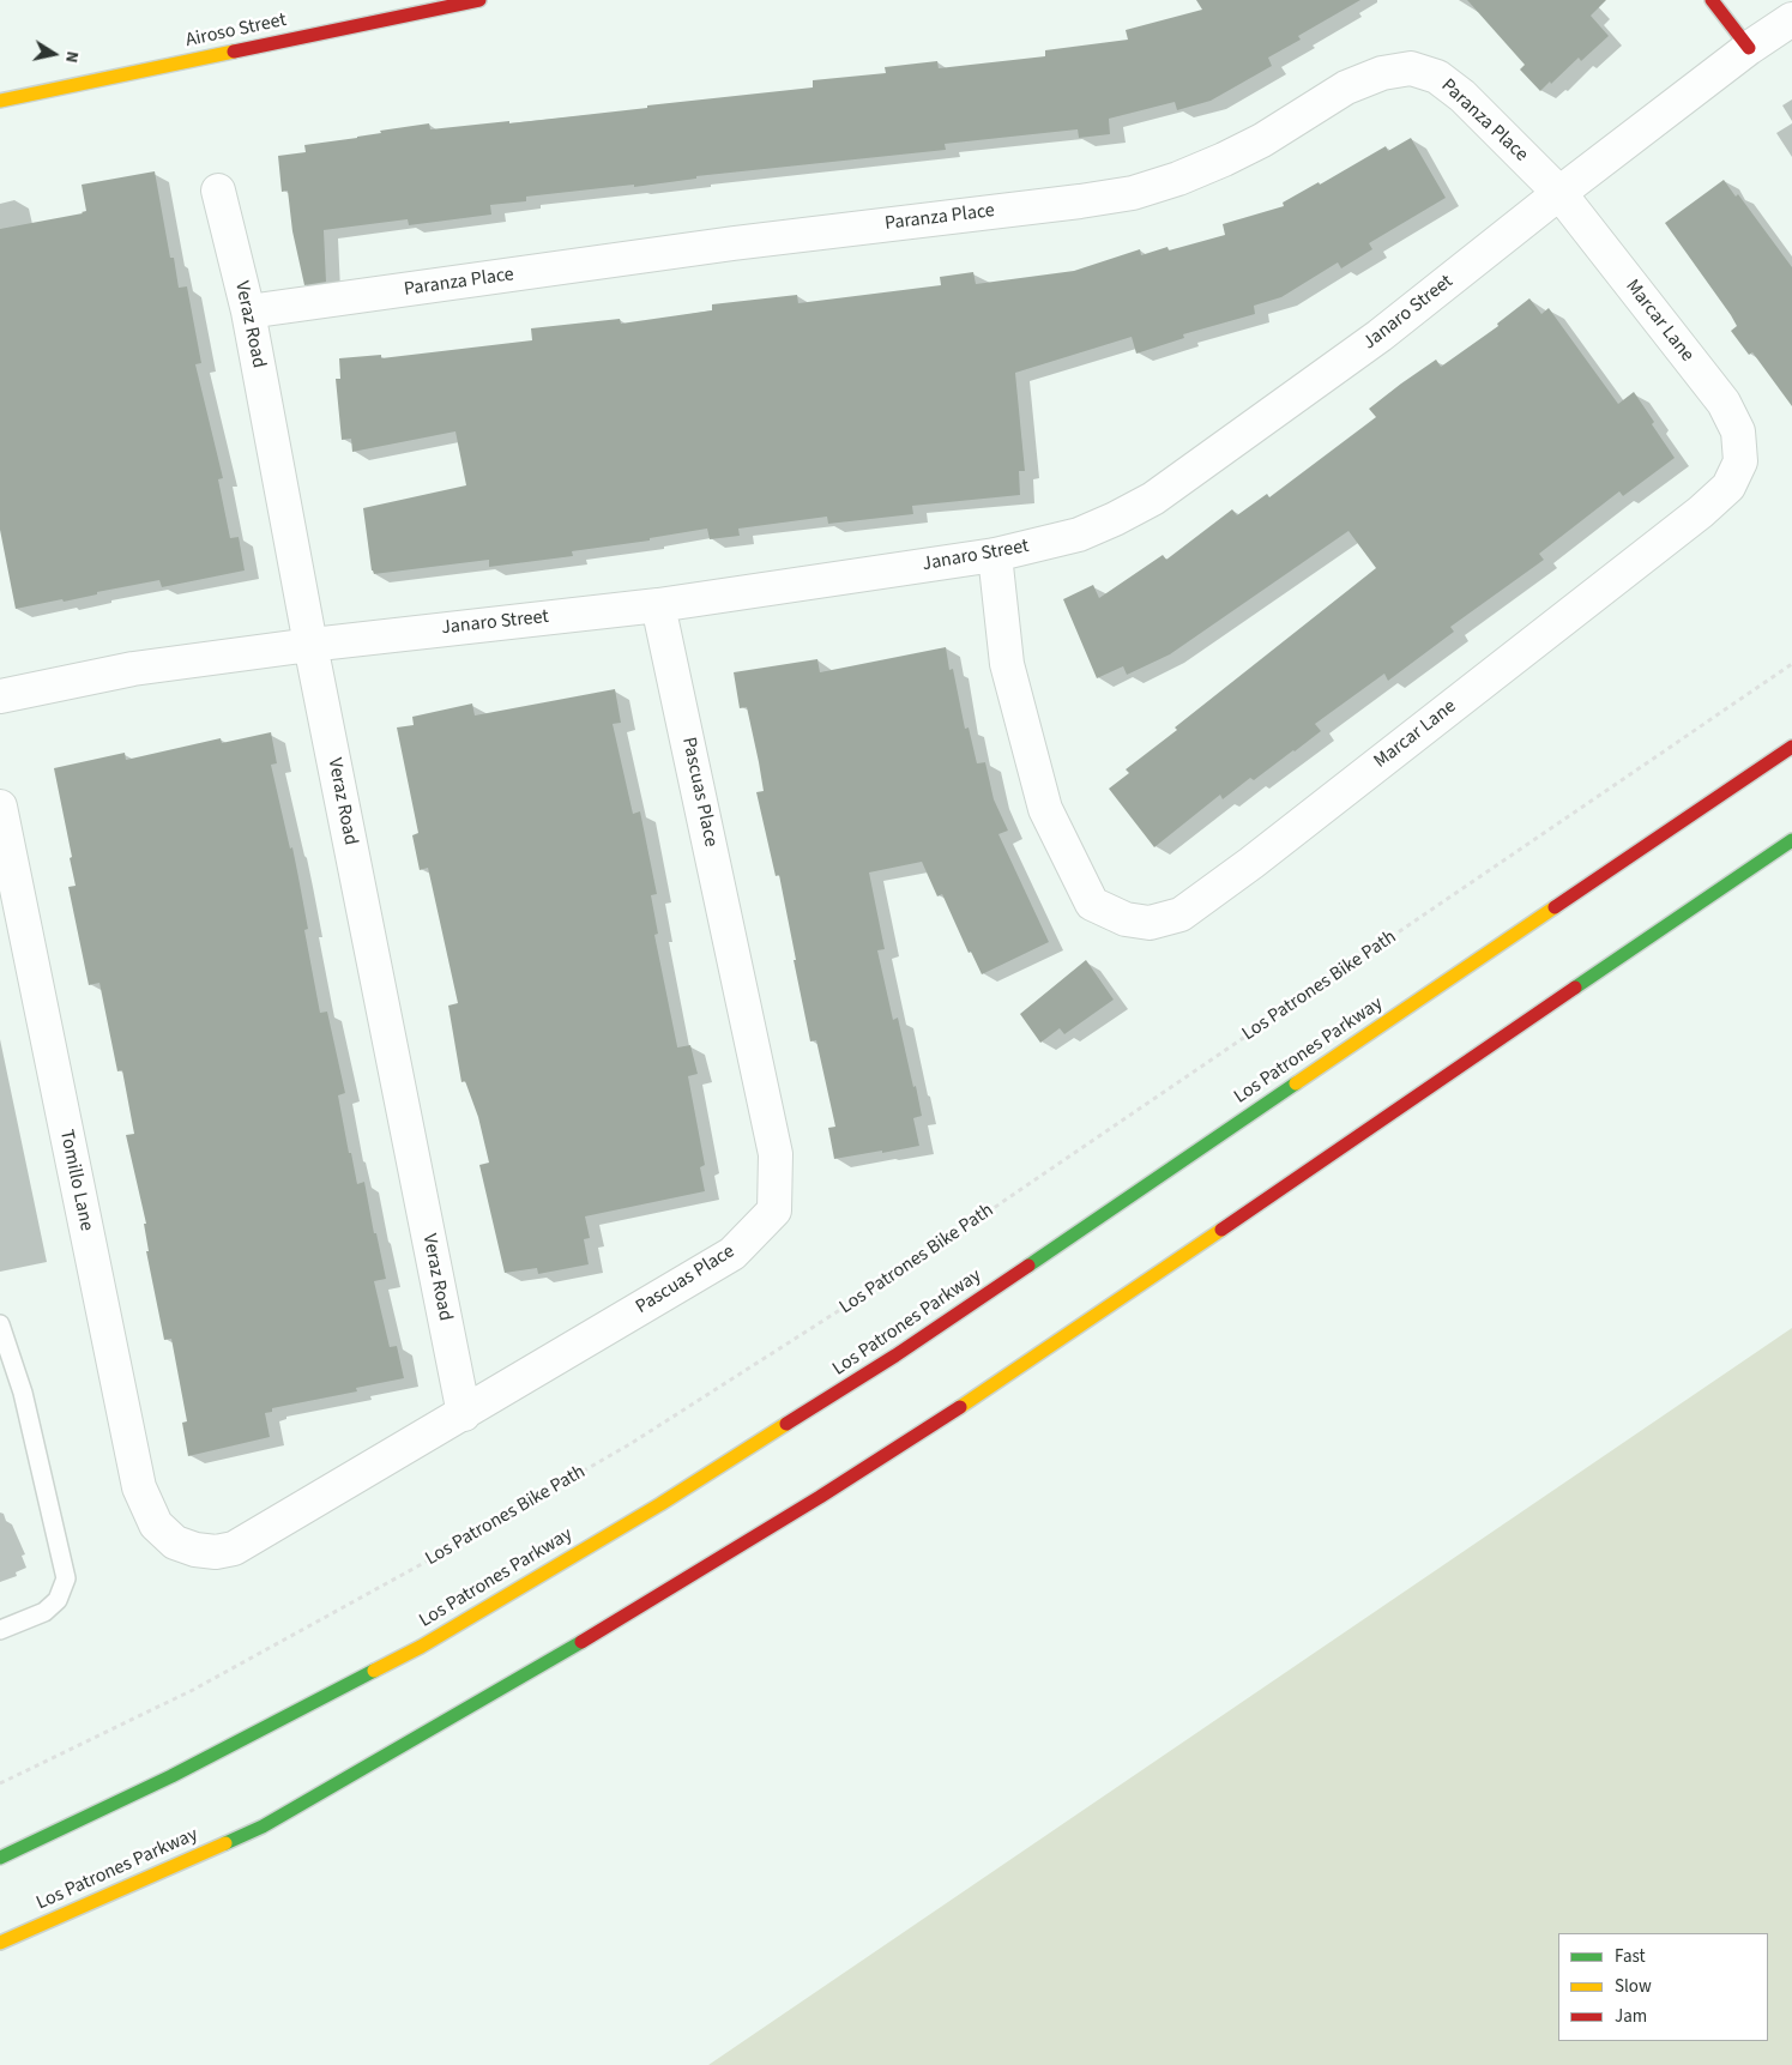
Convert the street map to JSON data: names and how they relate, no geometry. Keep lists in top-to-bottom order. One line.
{"streets":{"main road":["Airoso Street","Los Patrones Parkway"],"street":["Paranza Place","Janaro Street","Marcar Lane","Veraz Road","Pascuas Place","Tomillo Lane"],"path":["Los Patrones Bike Path"]},"crossings":[["Paranza Place","Janaro Street"],["Paranza Place","Marcar Lane"],["Paranza Place","Veraz Road"],["Janaro Street","Marcar Lane"],["Janaro Street","Veraz Road"],["Janaro Street","Pascuas Place"],["Veraz Road","Pascuas Place"],["Pascuas Place","Tomillo Lane"]],"legend":["Fast","Slow","Jam"],"north":"right"}
